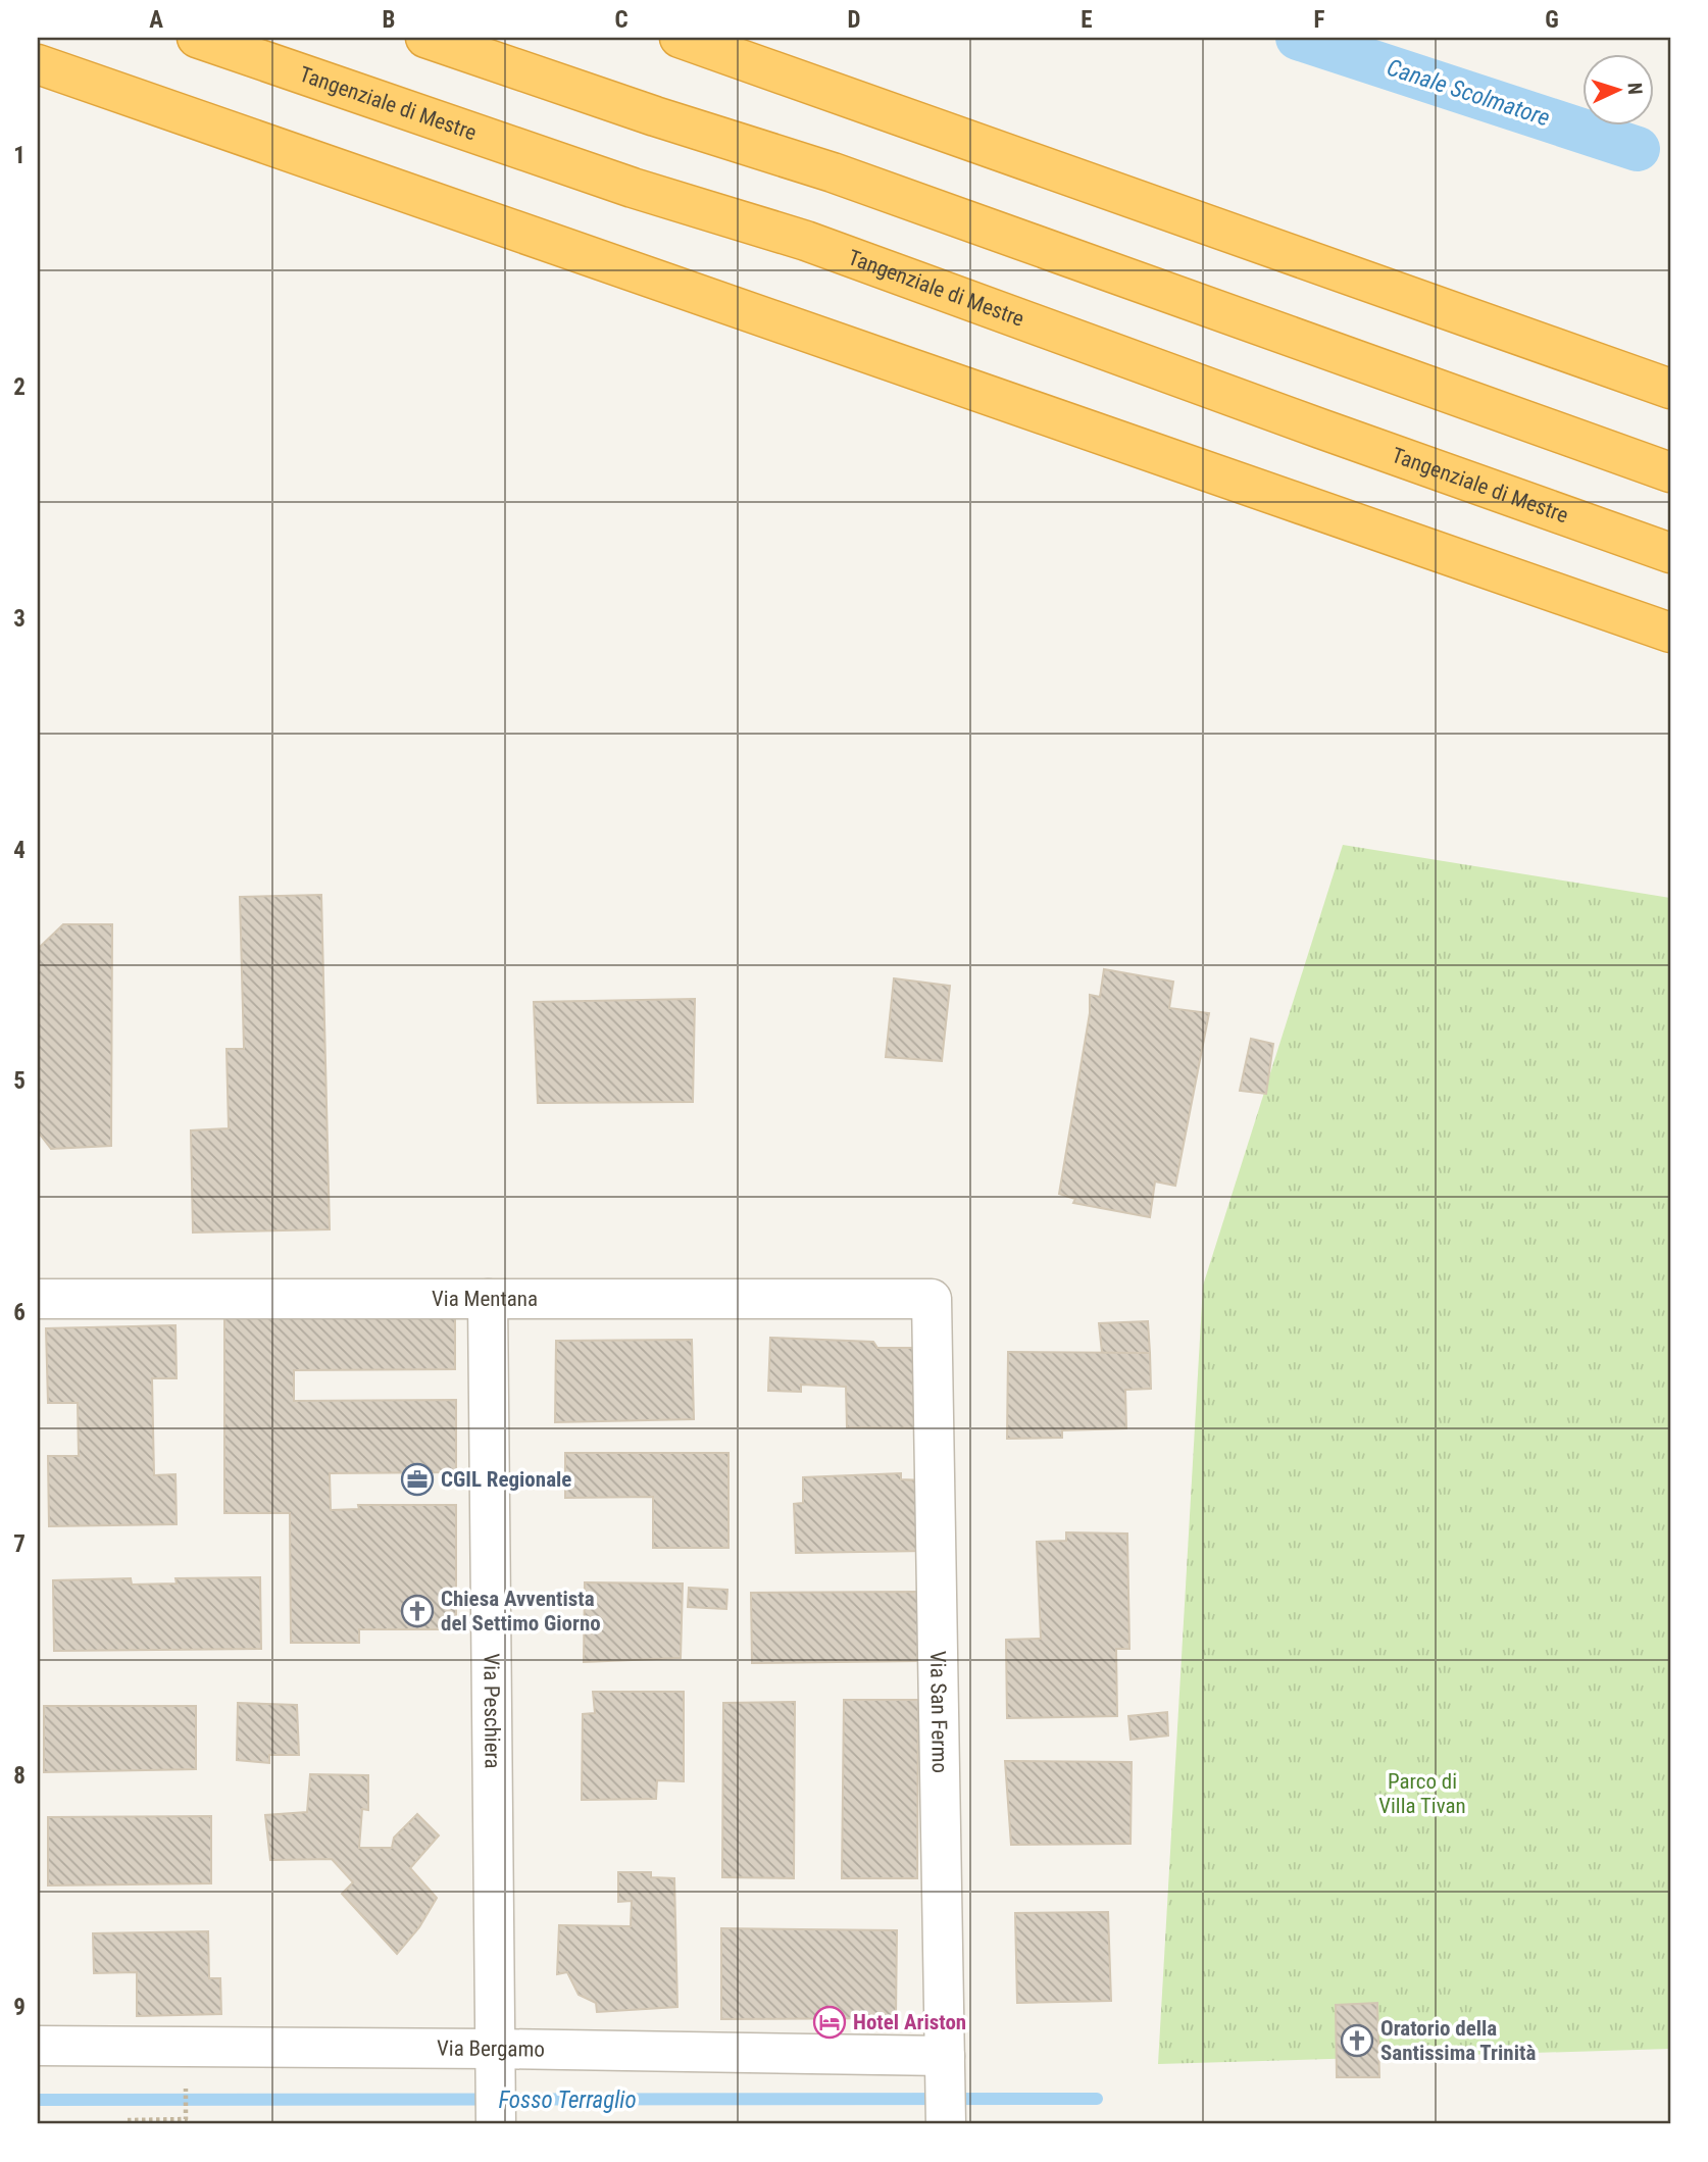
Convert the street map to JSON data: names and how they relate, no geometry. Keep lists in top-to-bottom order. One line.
{"streets":{"highway":["Tangenziale di Mestre"],"street":["Via Mentana","Via San Fermo","Via Peschiera","Via Bergamo"]},"crossings":[["Via Mentana","Via San Fermo"],["Via Mentana","Via Peschiera"],["Via San Fermo","Via Bergamo"],["Via Peschiera","Via Bergamo"]],"water":["Canale Scolmatore","Fosso Terraglio"],"parks":["Parco di Villa Tivan"],"places":{"office":["CGIL Regionale"],"church":["Chiesa Avventista del Settimo Giorno","Oratorio della Santissima Trinità"],"hotel":["Hotel Ariston"]},"north":"right","grid":{"columns":["A","B","C","D","E","F","G"],"rows":["1","2","3","4","5","6","7","8","9"]}}
